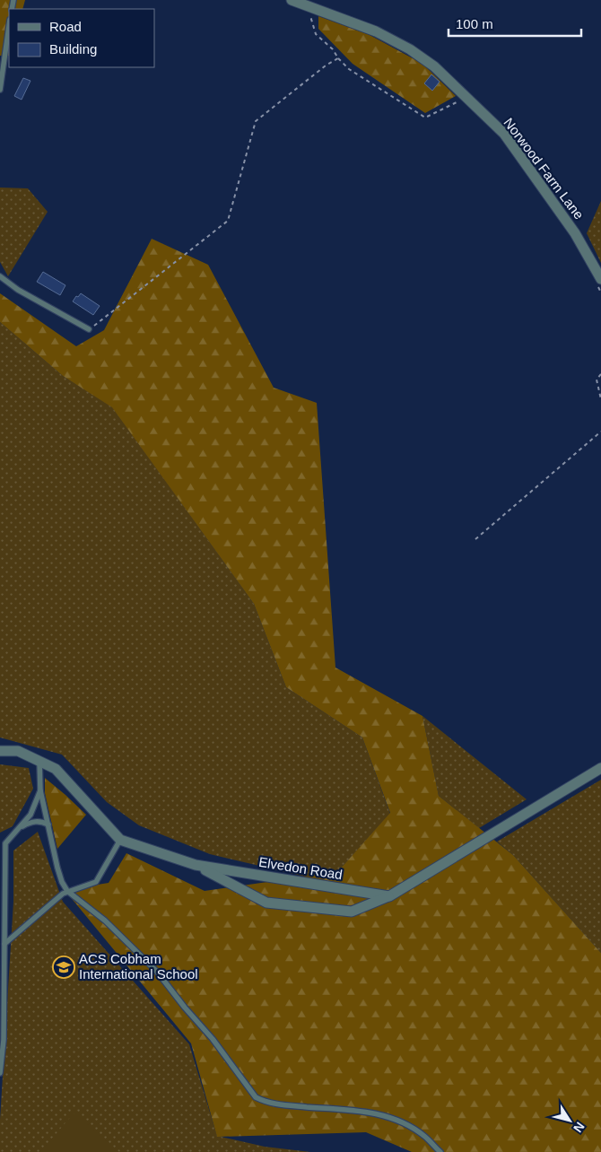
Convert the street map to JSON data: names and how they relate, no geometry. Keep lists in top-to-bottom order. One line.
{"streets":{"street":["Norwood Farm Lane","Elvedon Road"]},"places":{"school or university":["ACS Cobham International School"]},"legend":["Road","Building"],"scale_bar":"100 m","north":"bottom right"}
